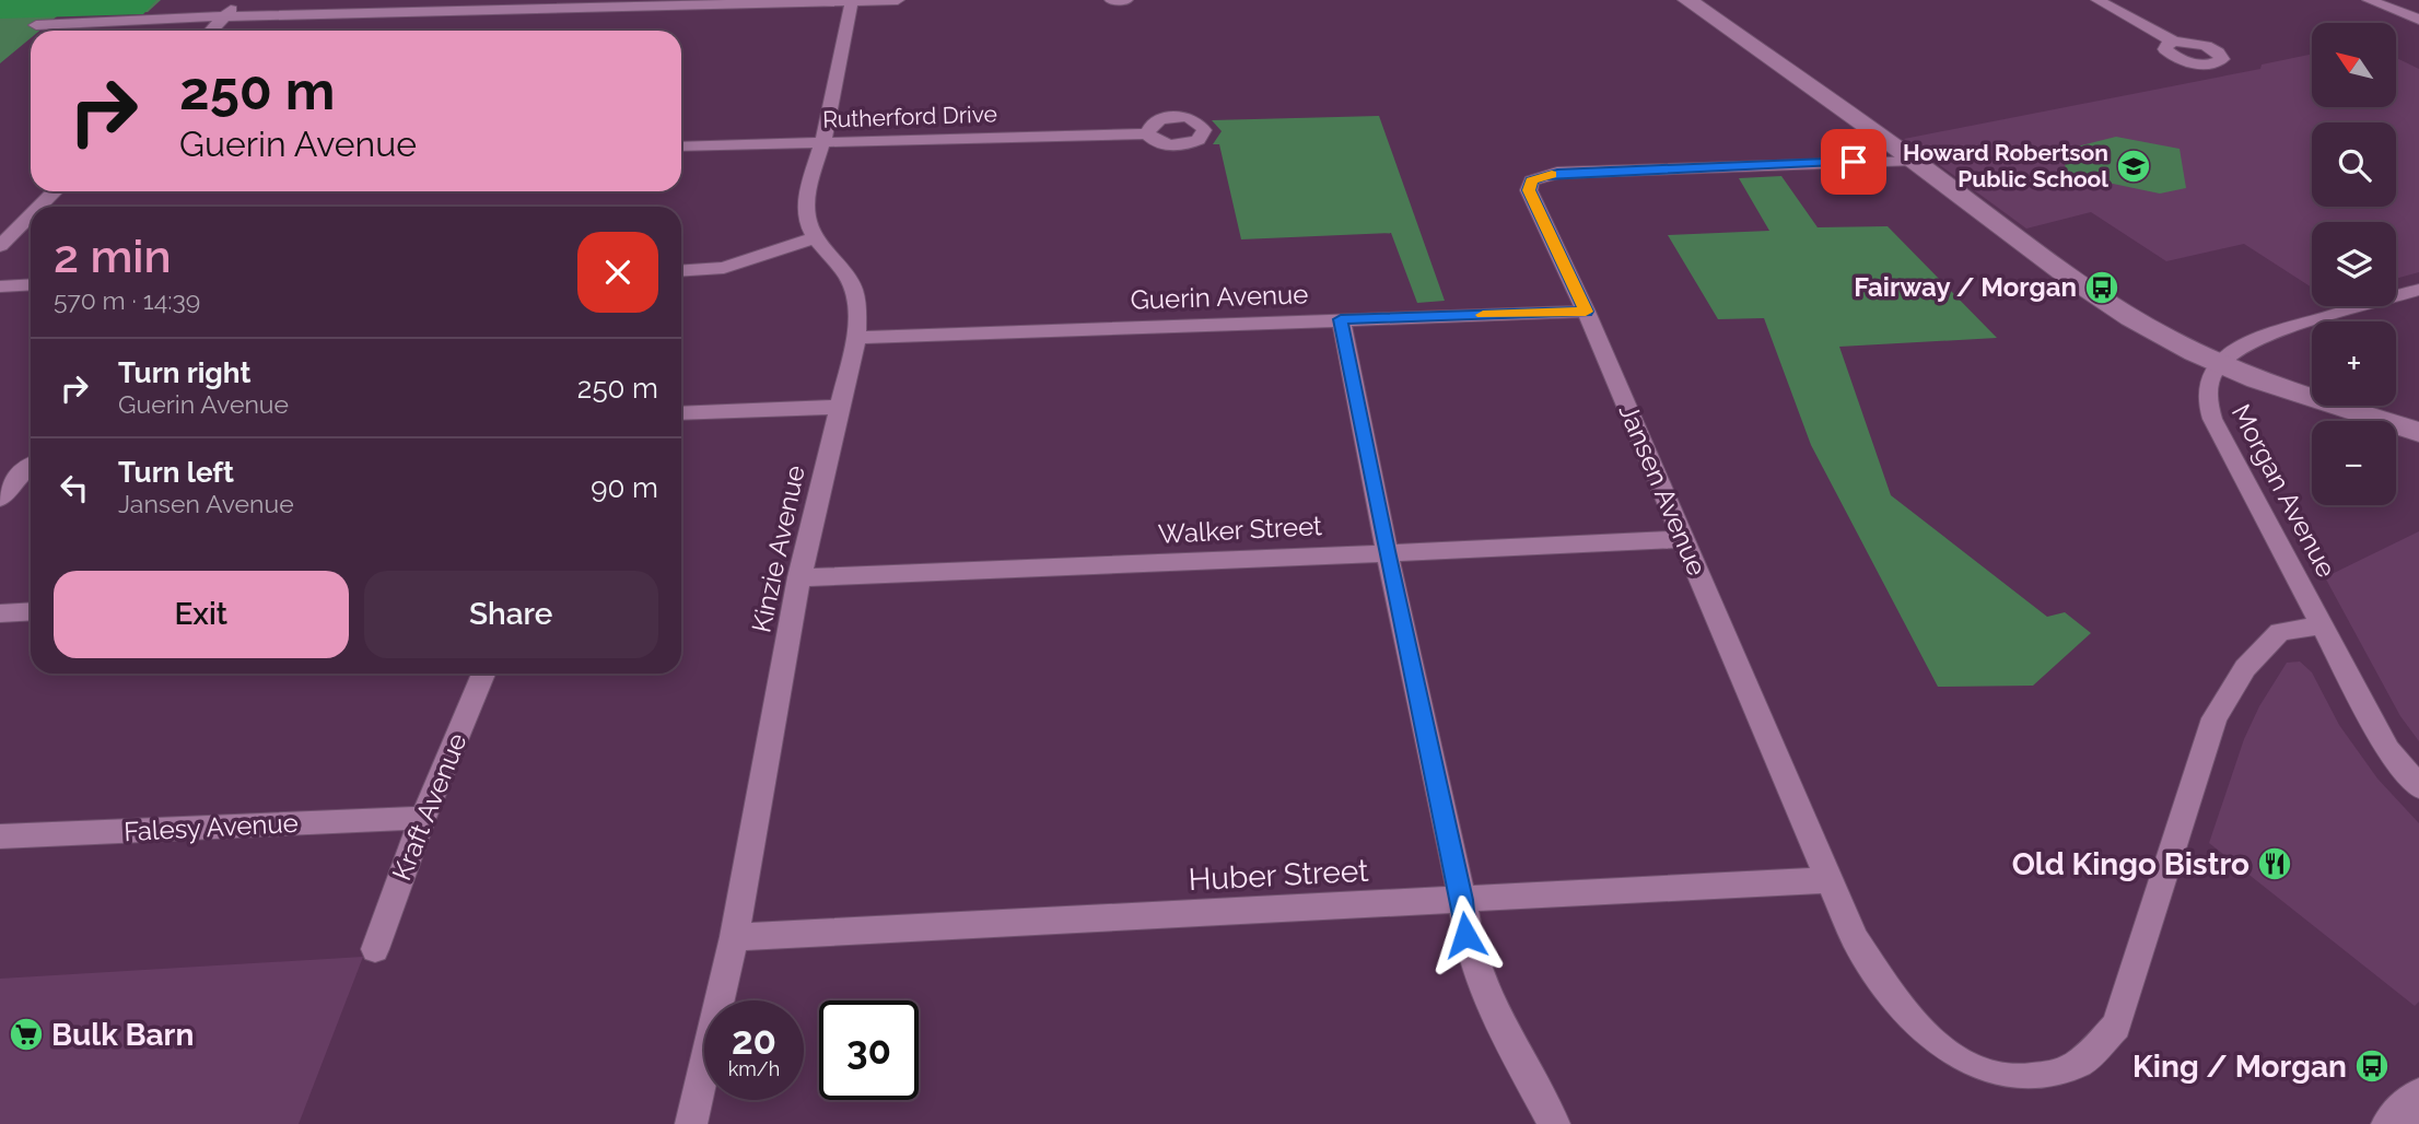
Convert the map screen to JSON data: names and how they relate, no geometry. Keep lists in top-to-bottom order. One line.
{"streets":{"street":["Rutherford Drive","Guerin Avenue","Jansen Avenue","Morgan Avenue","Walker Street","Kinzie Avenue","Kraft Avenue","Falesy Avenue","Huber Street"]},"crossings":[["Guerin Avenue","Jansen Avenue"],["Guerin Avenue","Kinzie Avenue"],["Jansen Avenue","Morgan Avenue"],["Jansen Avenue","Walker Street"],["Jansen Avenue","Huber Street"],["Walker Street","Kinzie Avenue"],["Kinzie Avenue","Huber Street"],["Kraft Avenue","Falesy Avenue"]],"places":{"school or university":["Howard Robertson Public School"],"bus stop":["Fairway / Morgan","King / Morgan"],"restaurant":["Old Kingo Bistro"],"supermarket":["Bulk Barn"]},"north":"top left","page":{"map_buttons":["+","−"],"turn":["250 m","Guerin Avenue"],"heading":["2 min","570 m · 14:39"],"list":[{"name":"Turn right","note":"Guerin Avenue","value":"250 m"},{"name":"Turn left","note":"Jansen Avenue","value":"90 m"}],"buttons":["Exit","Share"],"speed":"20 km/h","limit":"30"}}
